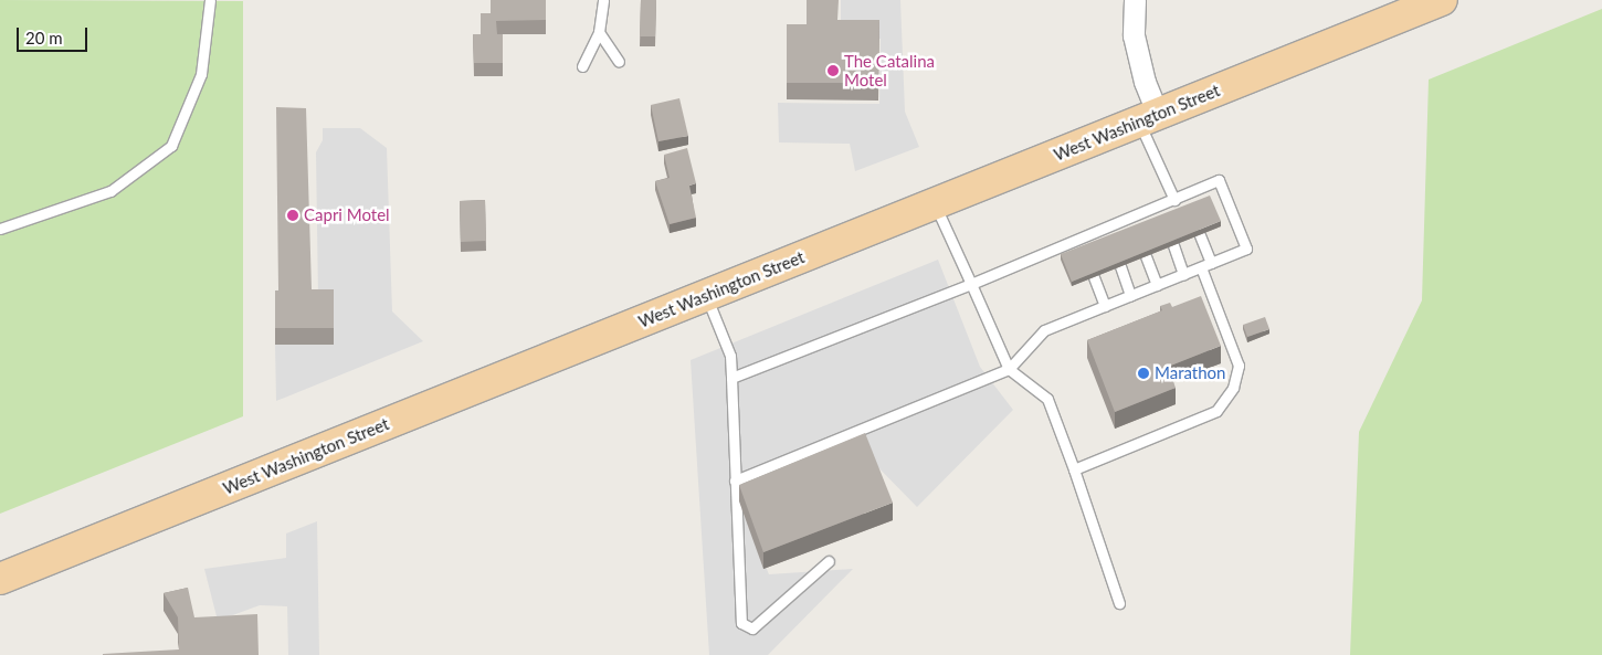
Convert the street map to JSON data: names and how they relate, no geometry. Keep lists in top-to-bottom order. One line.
{"streets":{"main road":["West Washington Street"]},"places":["The Catalina Motel","Capri Motel","Marathon"],"scale_bar":"20 m"}
